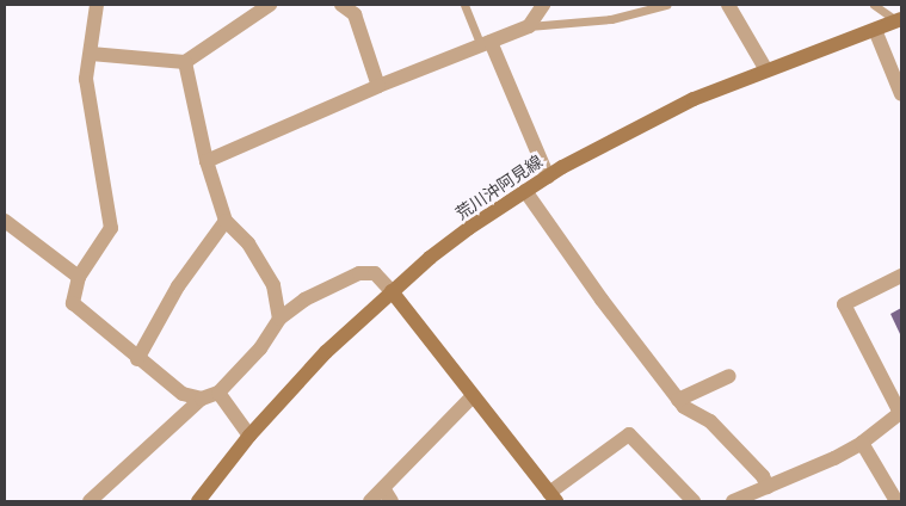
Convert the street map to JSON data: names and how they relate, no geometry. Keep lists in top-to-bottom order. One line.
{"streets":{"main road":["荒川沖阿見線"]}}
